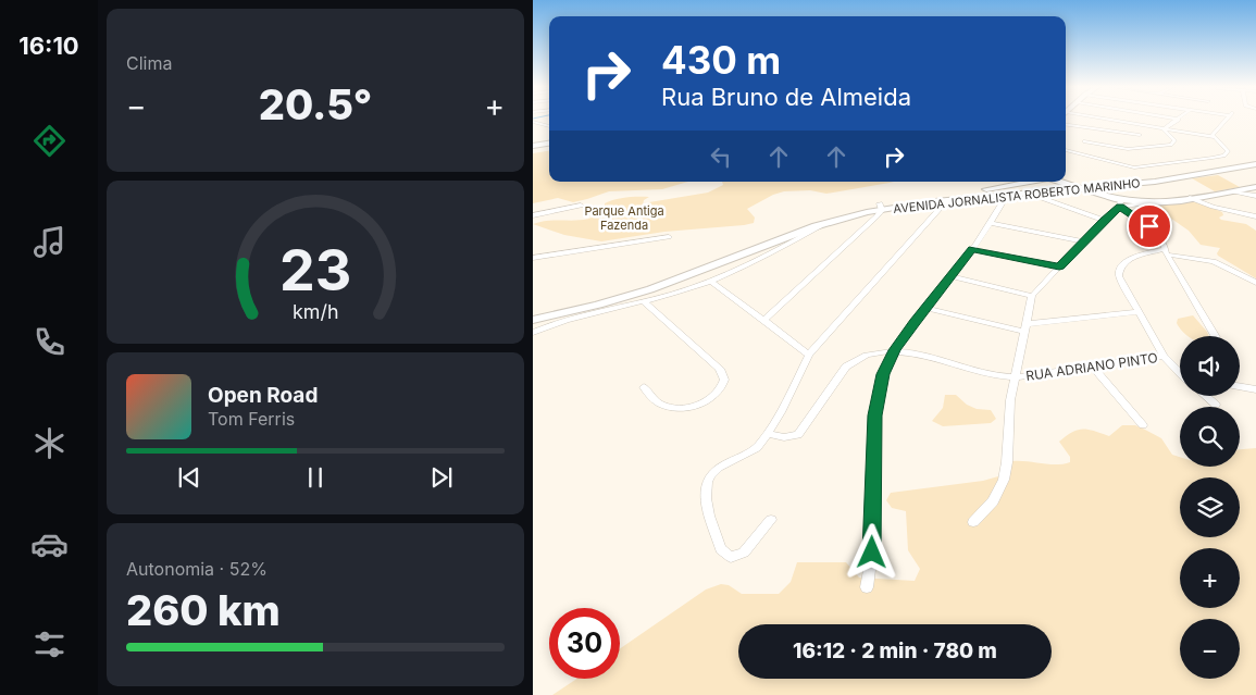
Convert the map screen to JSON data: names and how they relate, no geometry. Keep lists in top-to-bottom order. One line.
{"streets":{"main road":["AVENIDA JORNALISTA ROBERTO MARINHO"],"street":["RUA ADRIANO PINTO"]},"parks":["Parque Antiga Fazenda"],"page":{"tabs":"16:10","tile":["Clima",["Autonomia · 52%","260 km"]],"turn":["430 m","Rua Bruno de Almeida"],"heat":["−","20.5°","+"],"map_buttons":["+","−"],"song":["Open Road","Tom Ferris"],"limit":"30","trip":"16:12 · 2 min · 780 m","gauge":["23","km/h"]}}
